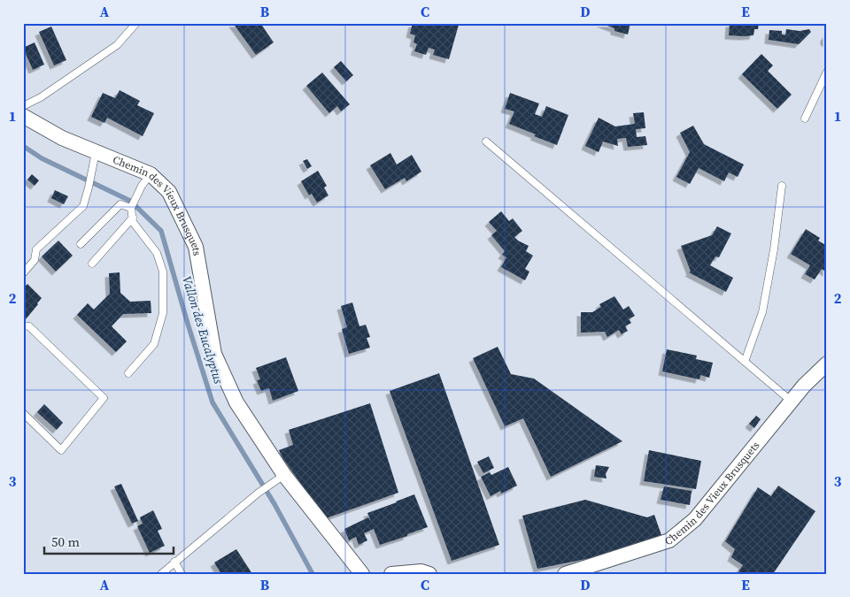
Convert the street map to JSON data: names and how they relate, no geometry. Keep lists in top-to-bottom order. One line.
{"streets":{"street":["Chemin des Vieux Brusquets"]},"water":["Vallon des Eucalyptus"],"scale_bar":"50 m","grid":{"columns":["A","B","C","D","E"],"rows":["1","2","3"]}}
